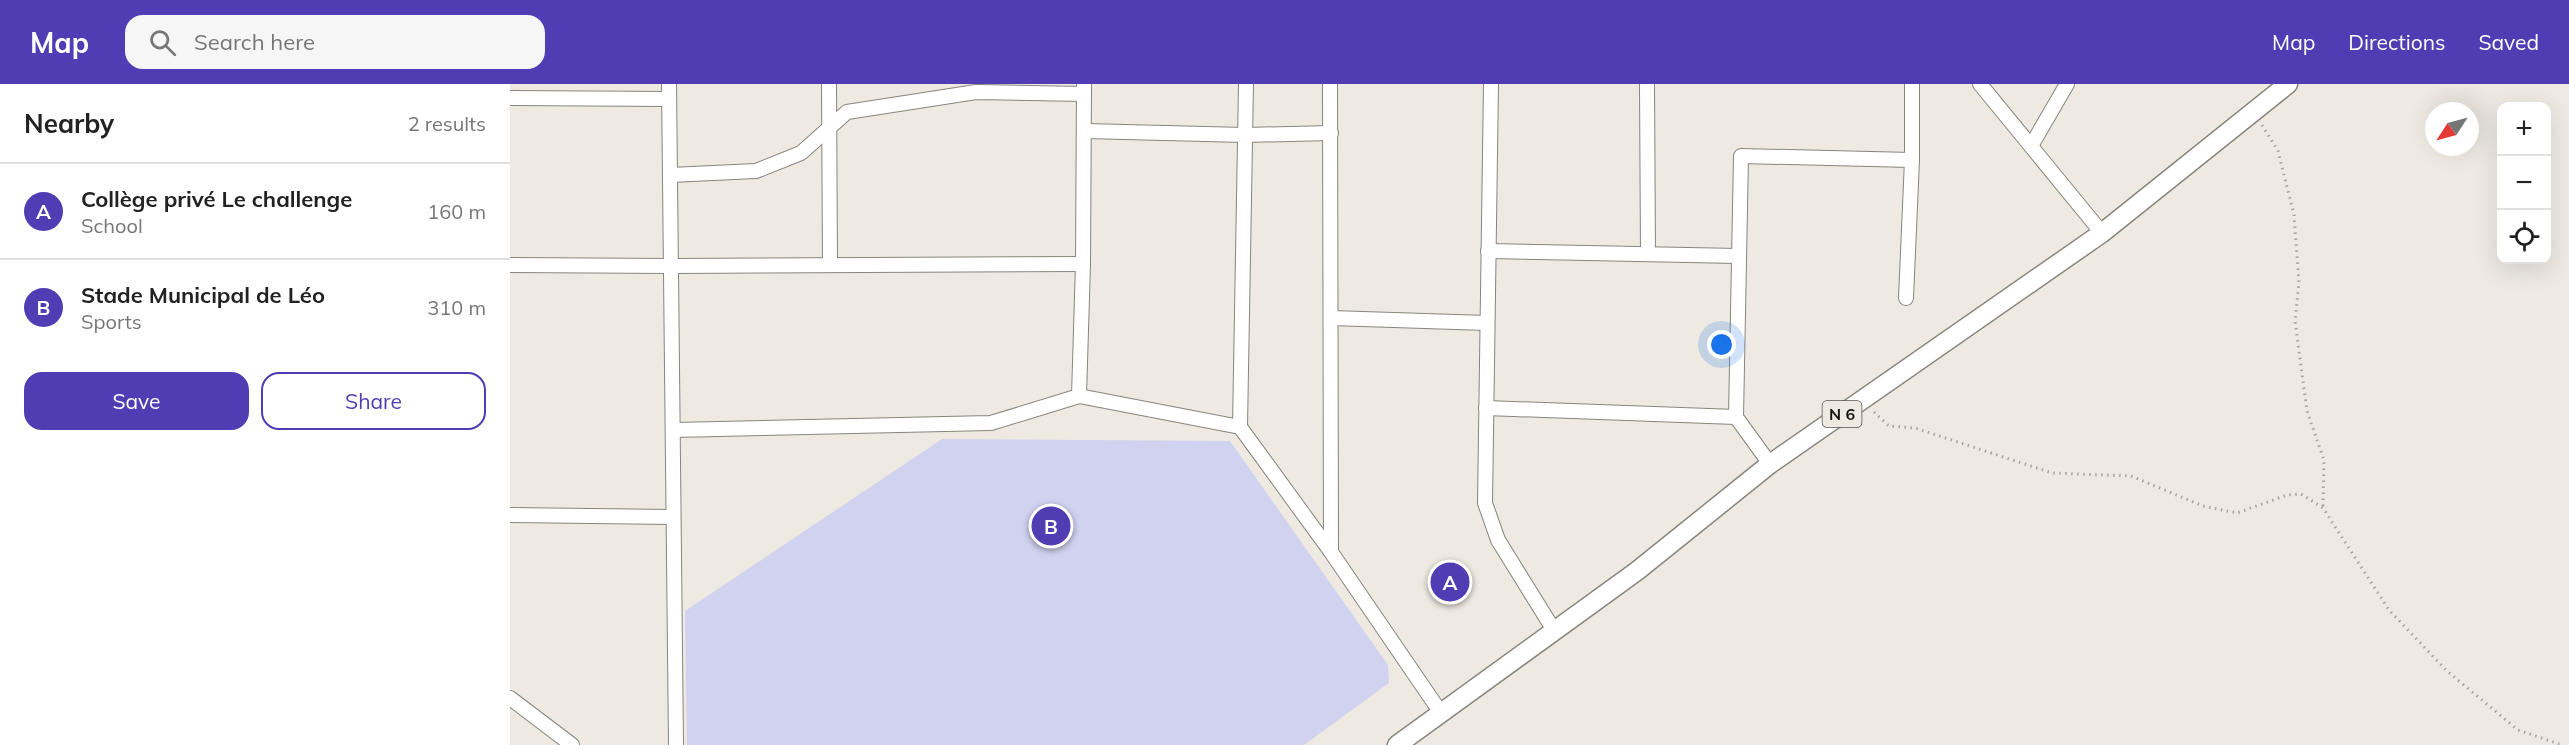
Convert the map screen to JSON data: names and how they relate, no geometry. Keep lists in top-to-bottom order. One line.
{"streets":{"main road":["N 6"]},"north":"bottom left","page":{"header":"Map","search":"Search here","nav":["Map","Directions","Saved"],"heading":["Nearby","2 results"],"map_buttons":["+","−"],"list":[{"mark":"A","name":"Collège privé Le challenge","note":"School","value":"160 m"},{"mark":"B","name":"Stade Municipal de Léo","note":"Sports","value":"310 m"}],"buttons":["Save","Share"],"pins":["B","A"]}}
